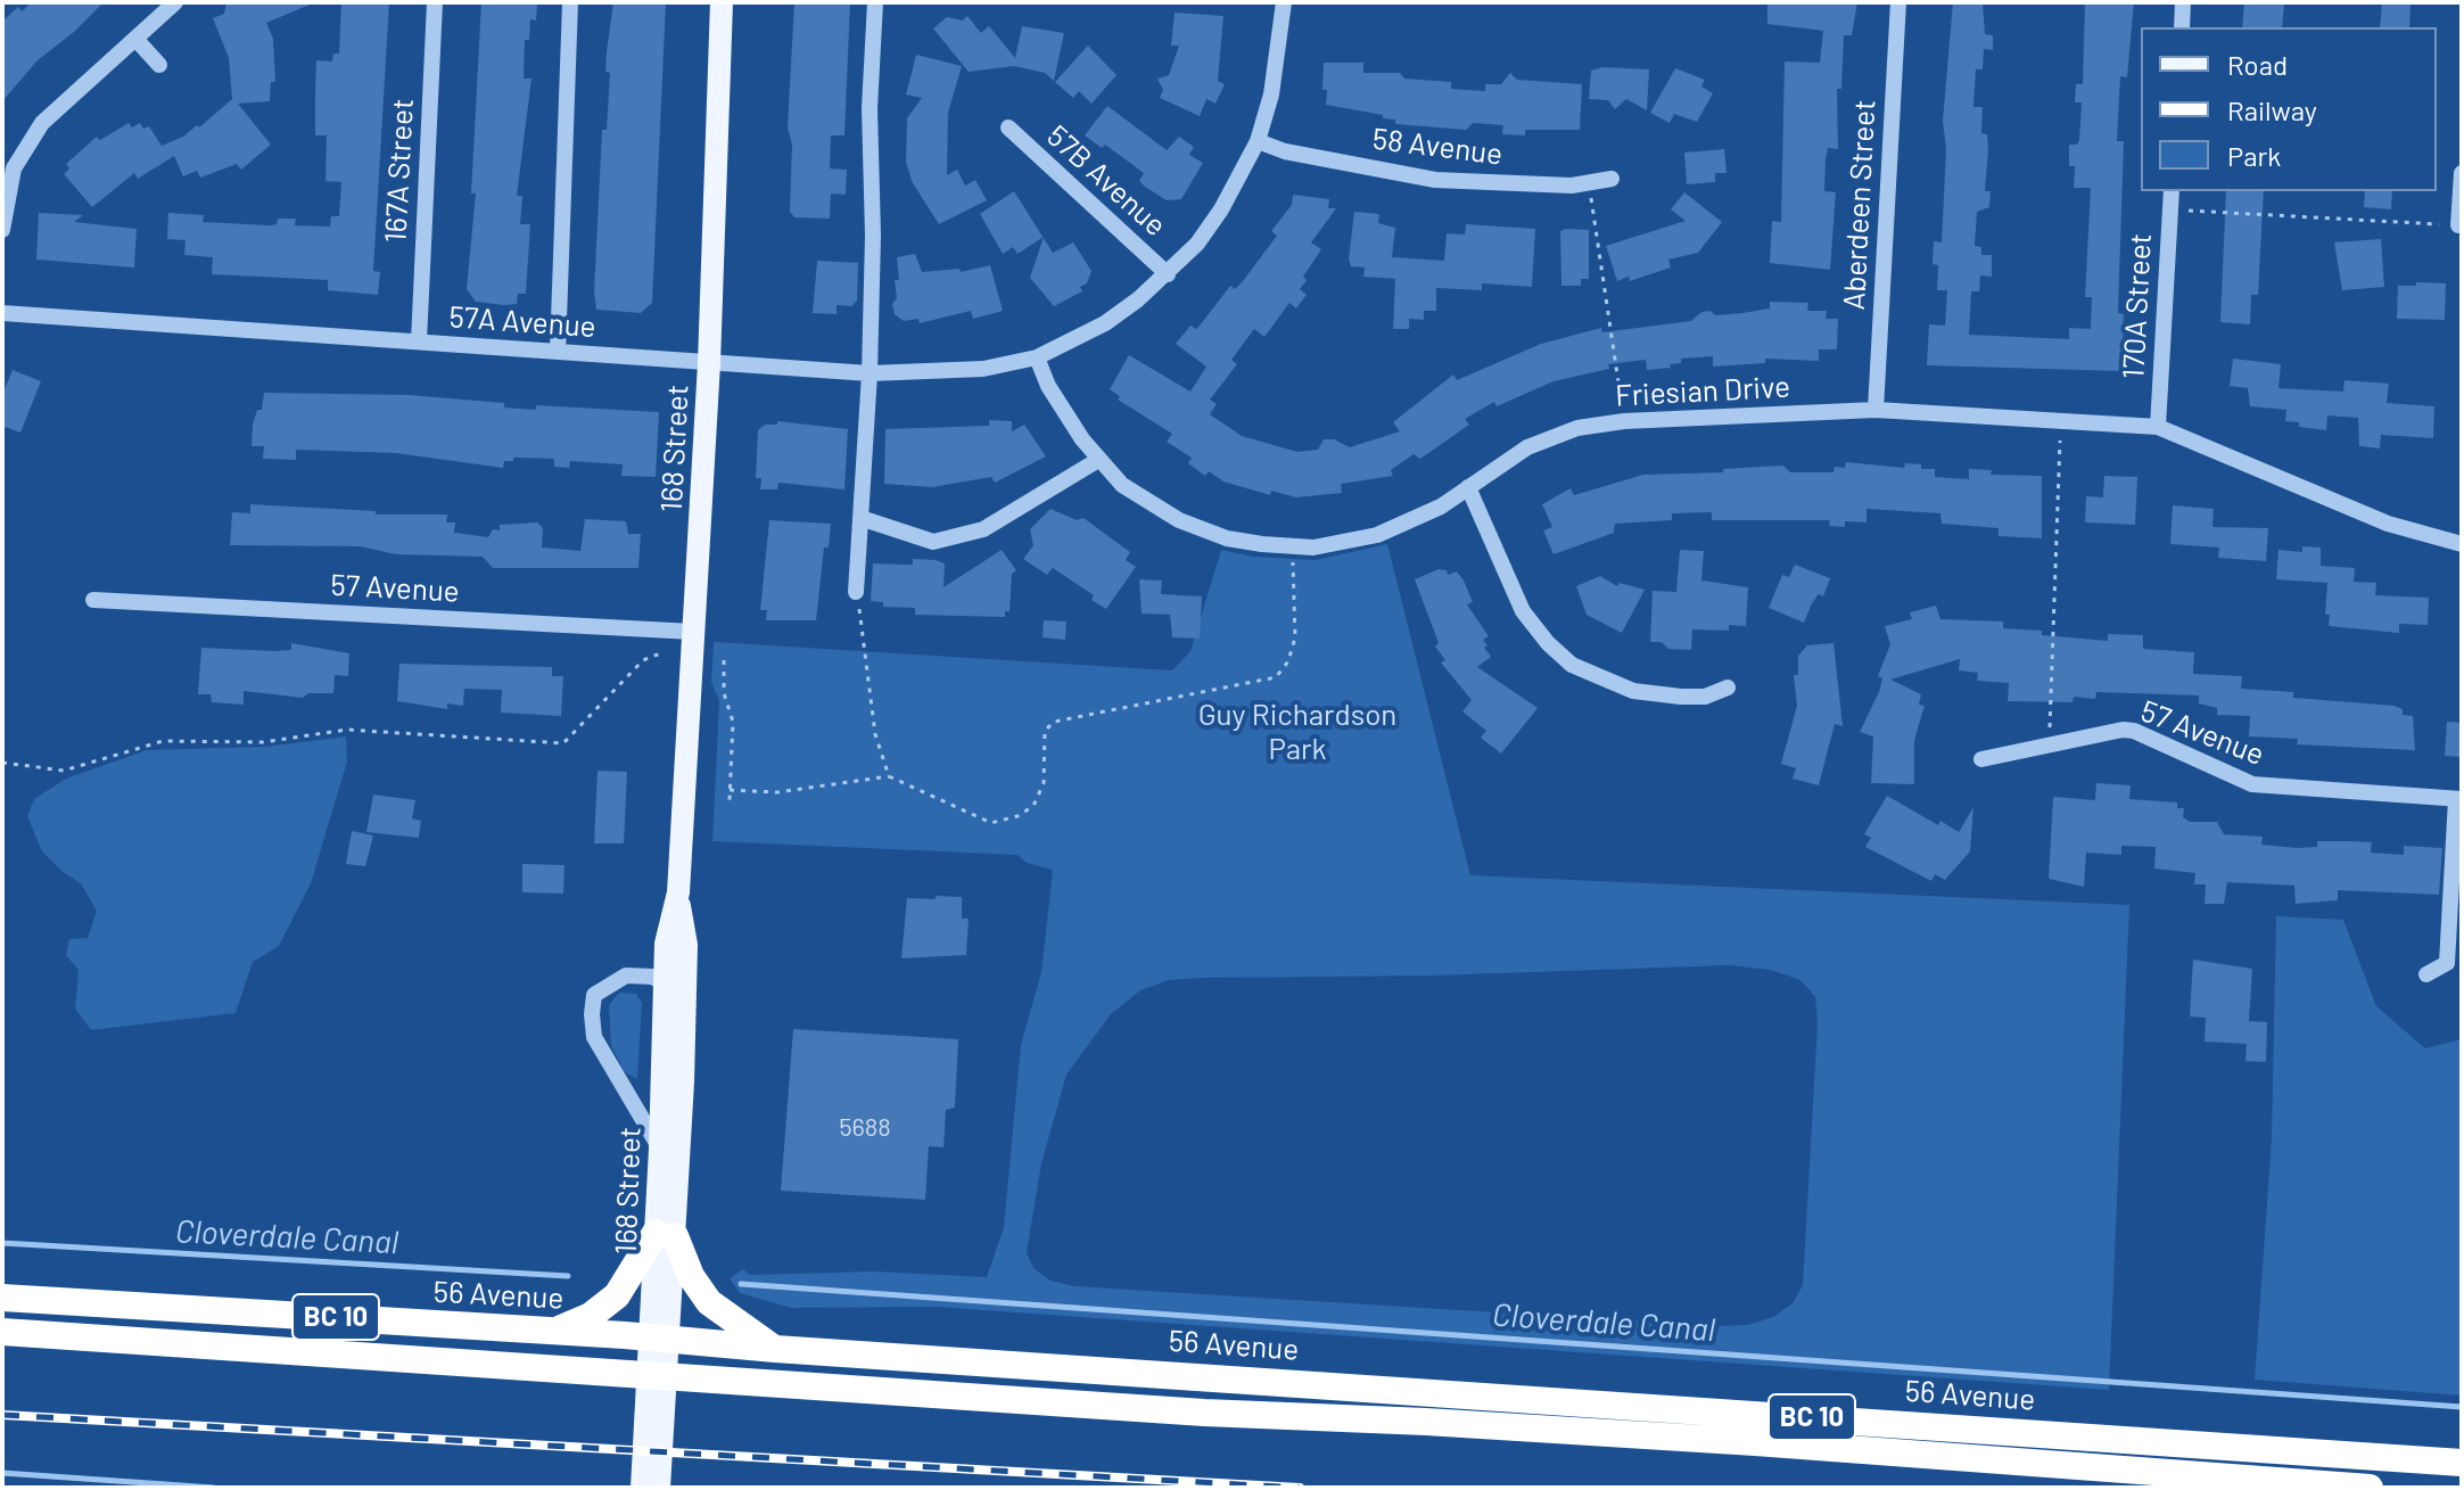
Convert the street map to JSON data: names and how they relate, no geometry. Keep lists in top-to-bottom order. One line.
{"streets":{"highway":["56 Avenue","BC 10"],"main road":["168 Street"],"street":["58 Avenue","167A Street","57B Avenue","Aberdeen Street","170A Street","57A Avenue","Friesian Drive","57 Avenue"]},"crossings":[["58 Avenue","57A Avenue"],["167A Street","57A Avenue"],["57B Avenue","57A Avenue"],["Aberdeen Street","Friesian Drive"],["170A Street","Friesian Drive"],["57A Avenue","Friesian Drive"],["57A Avenue","168 Street"],["168 Street","57 Avenue"],["168 Street","56 Avenue"]],"water":["Cloverdale Canal"],"parks":["Guy Richardson Park"],"house_numbers":["5688"],"legend":["Road","Railway","Park"]}
